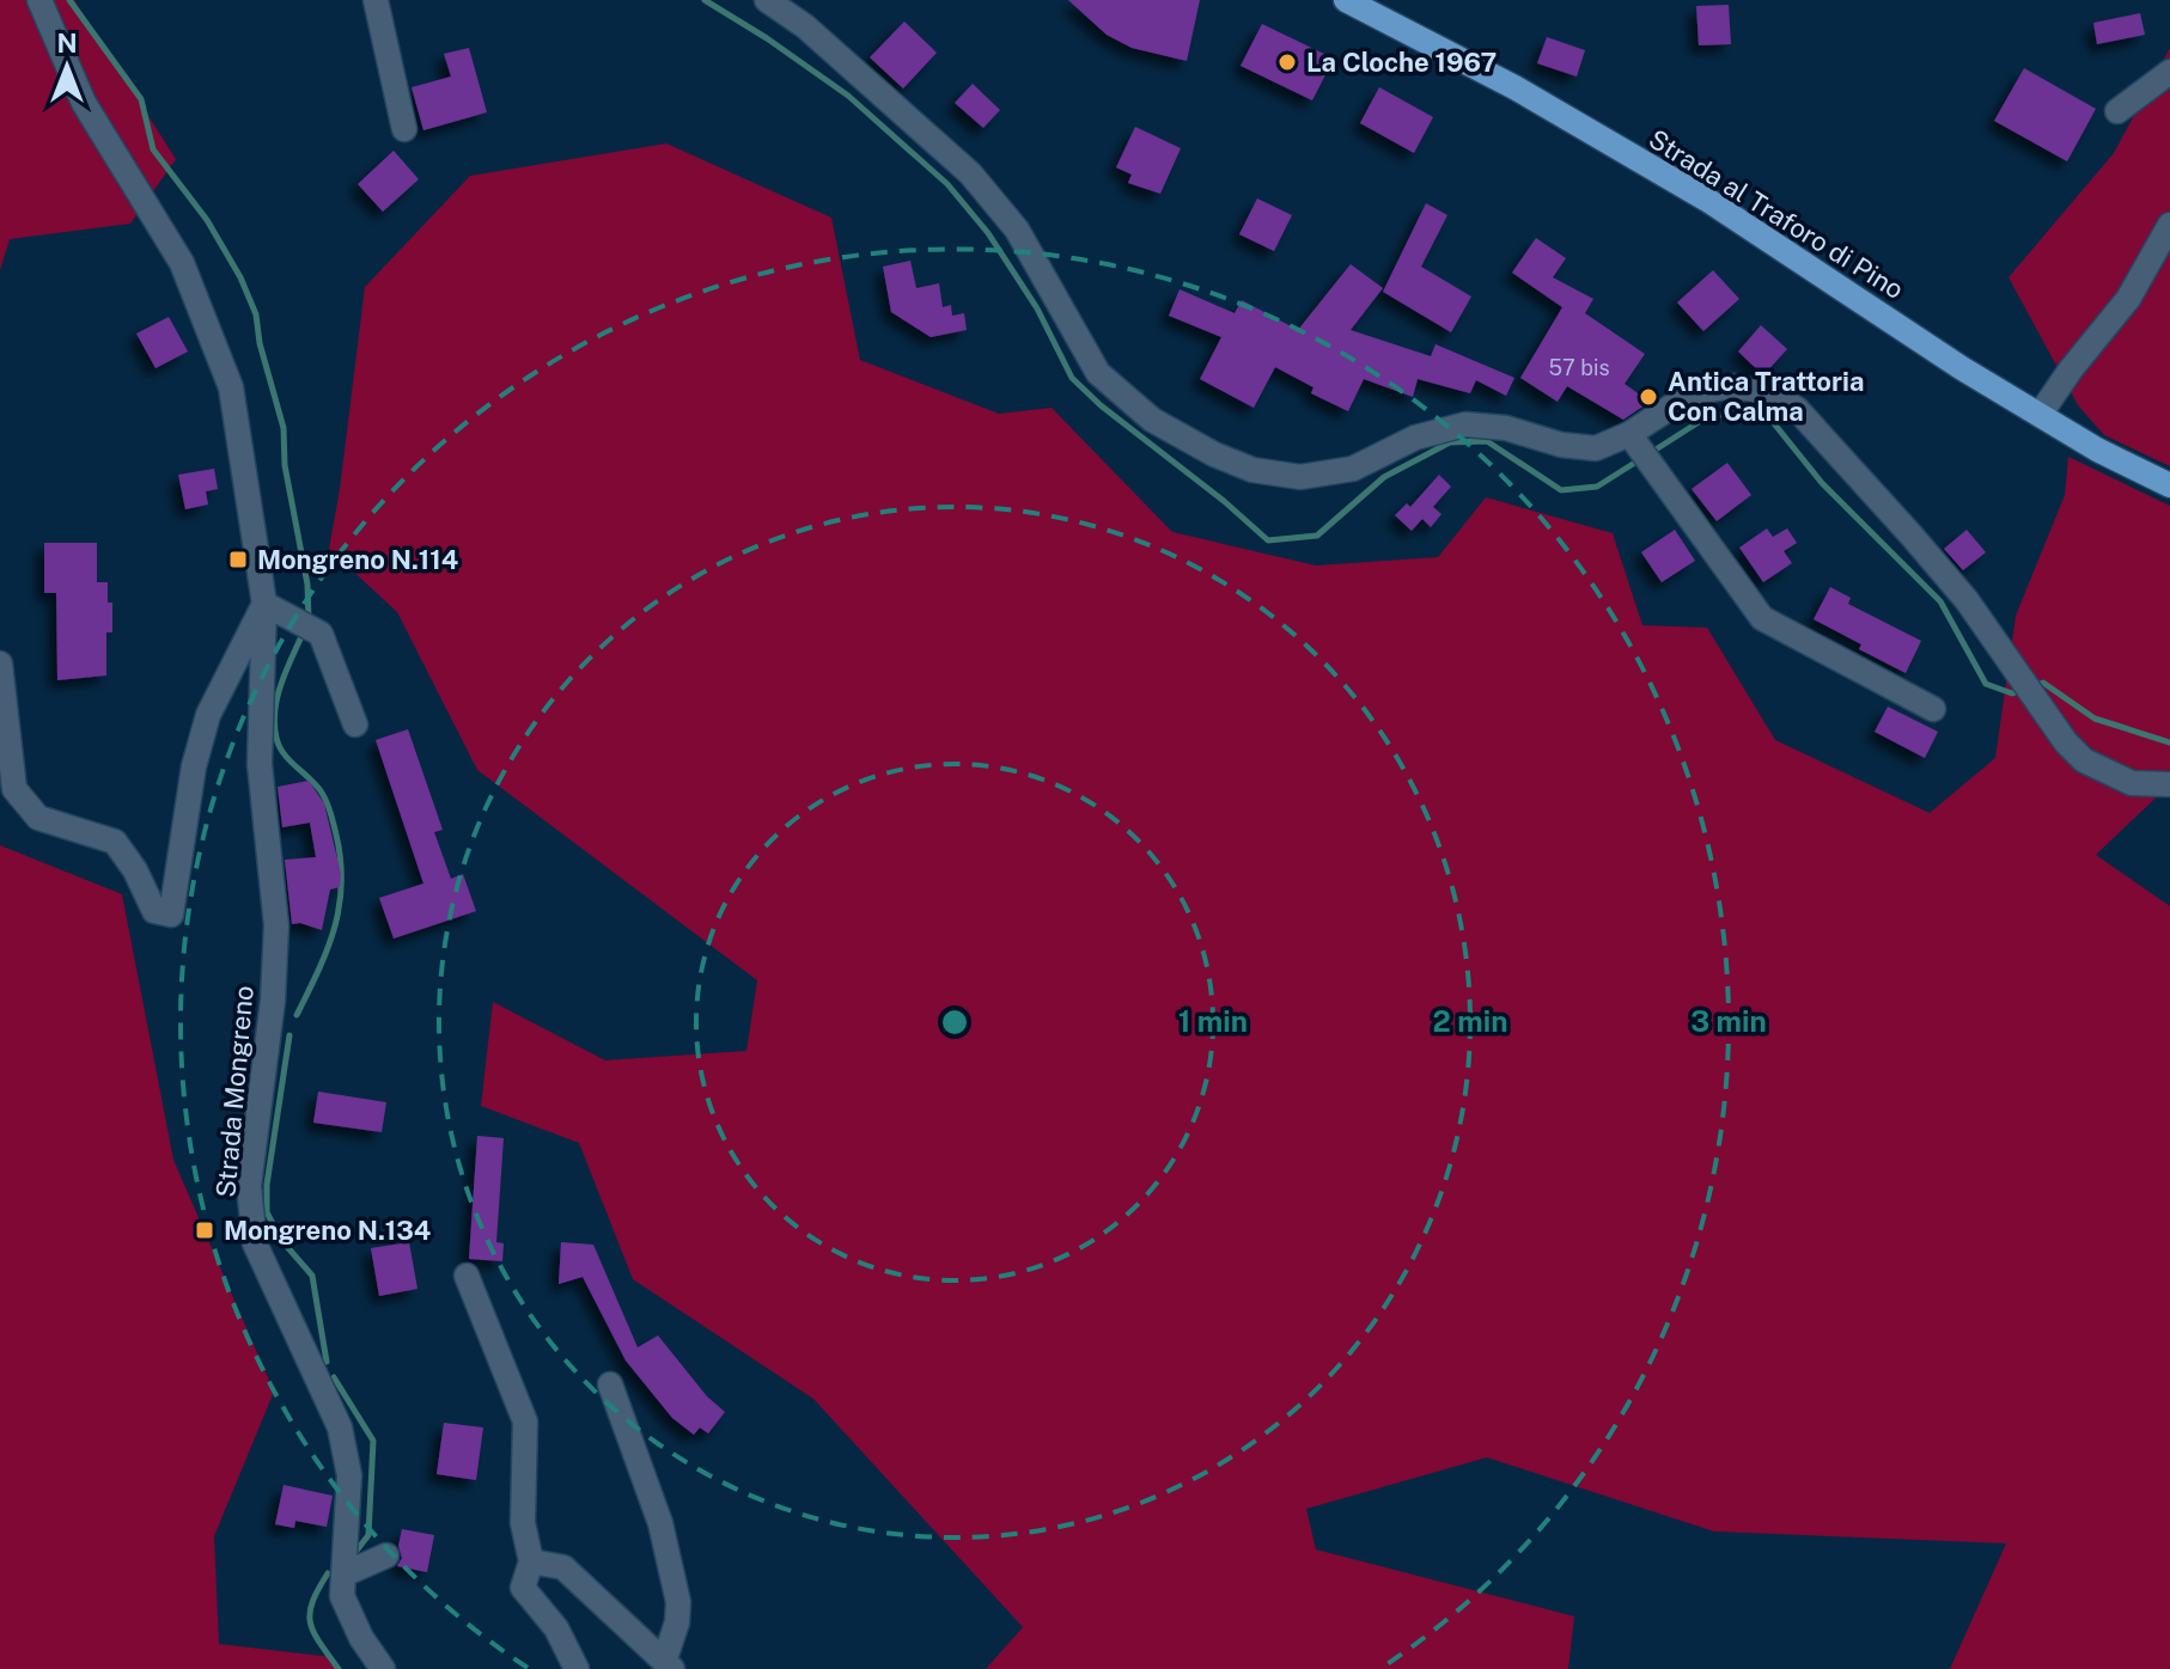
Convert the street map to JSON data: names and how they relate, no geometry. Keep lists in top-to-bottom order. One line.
{"streets":{"main road":["Strada al Traforo di Pino"],"street":["Strada Mongreno"]},"places":{"other":["La Cloche 1967","Antica Trattoria Con Calma"],"transit":["Mongreno N.114","Mongreno N.134"]},"house_numbers":["57 bis"],"north":"top","rings":["1 min","2 min","3 min"]}
